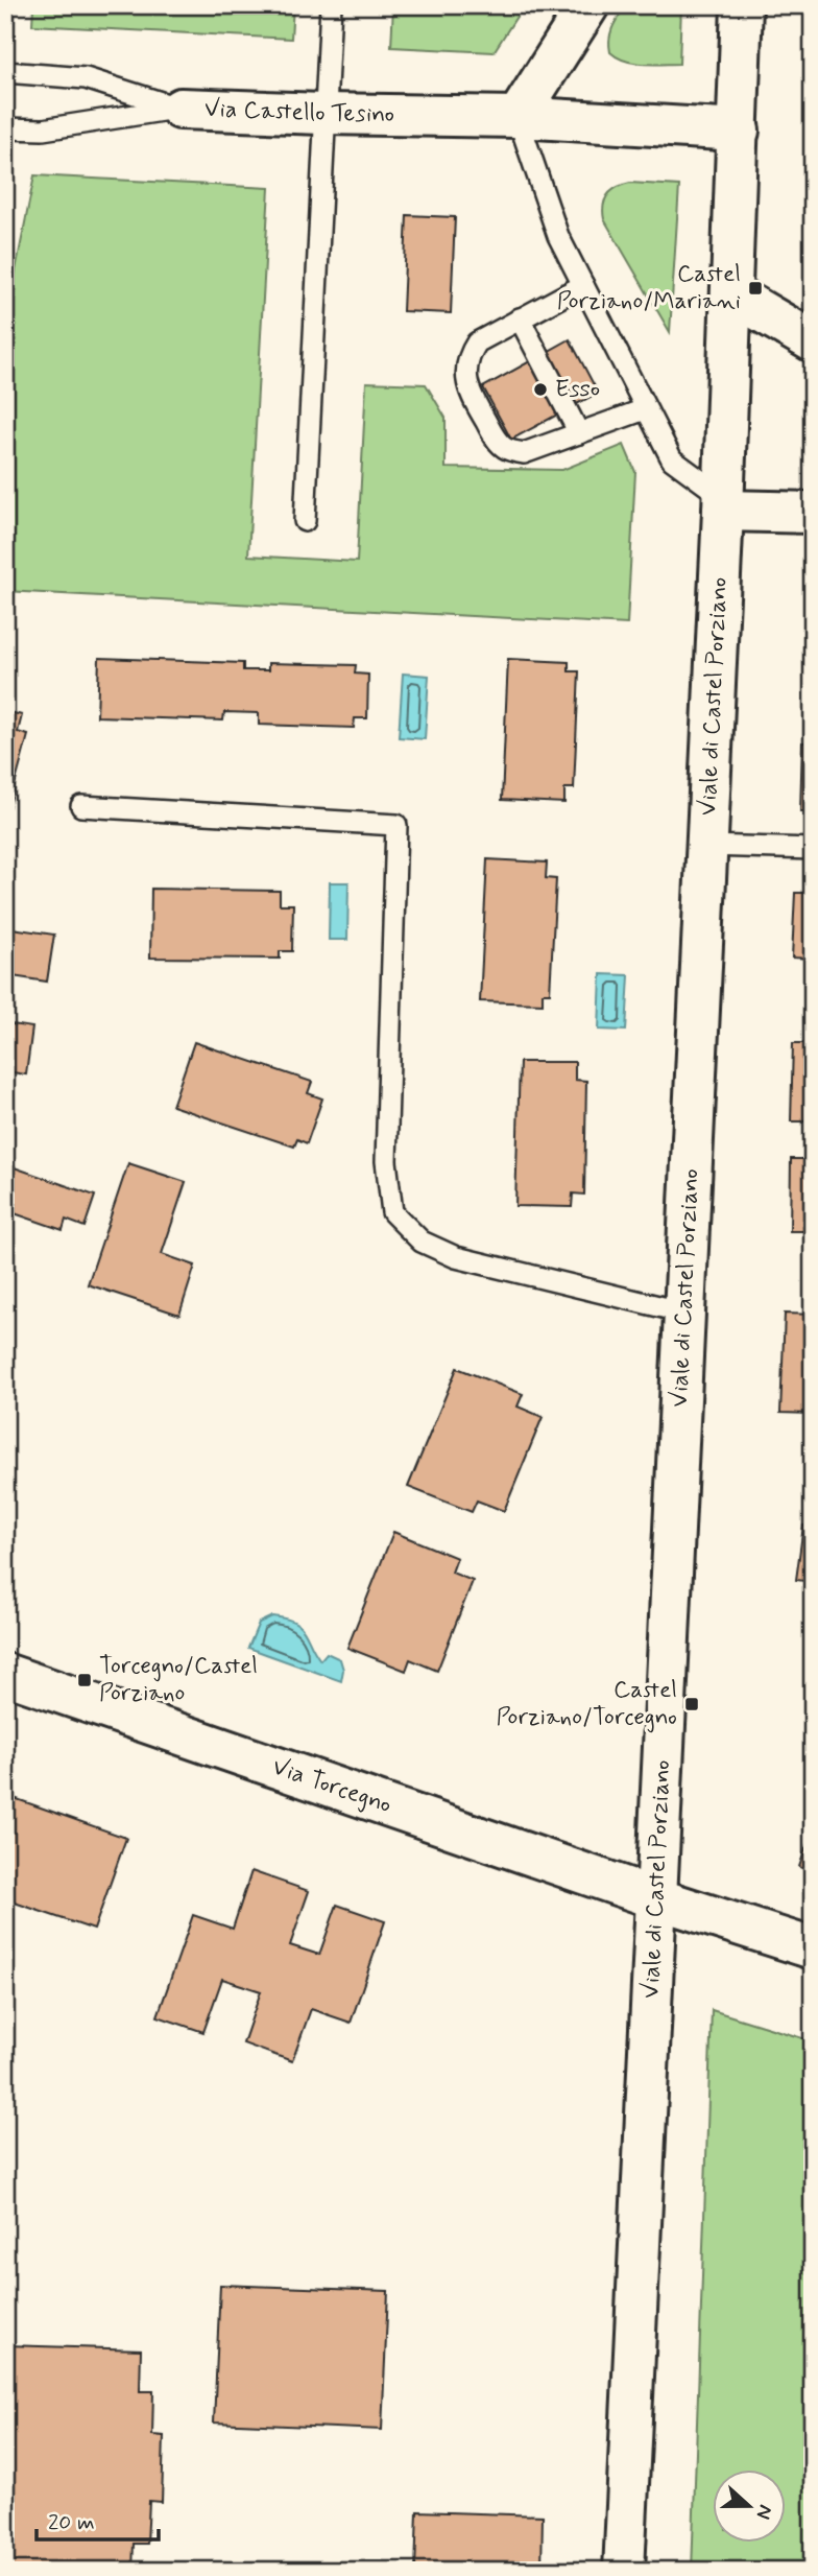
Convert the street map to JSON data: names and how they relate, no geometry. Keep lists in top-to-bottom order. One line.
{"streets":{"street":["Via Castello Tesino","Viale di Castel Porziano","Via Torcegno"]},"crossings":[["Via Castello Tesino","Viale di Castel Porziano"],["Viale di Castel Porziano","Via Torcegno"]],"places":{"transit":["Castel Porziano/Mariani","Torcegno/Castel Porziano","Castel Porziano/Torcegno"],"other":["Esso"]},"scale_bar":"20 m","north":"right"}
